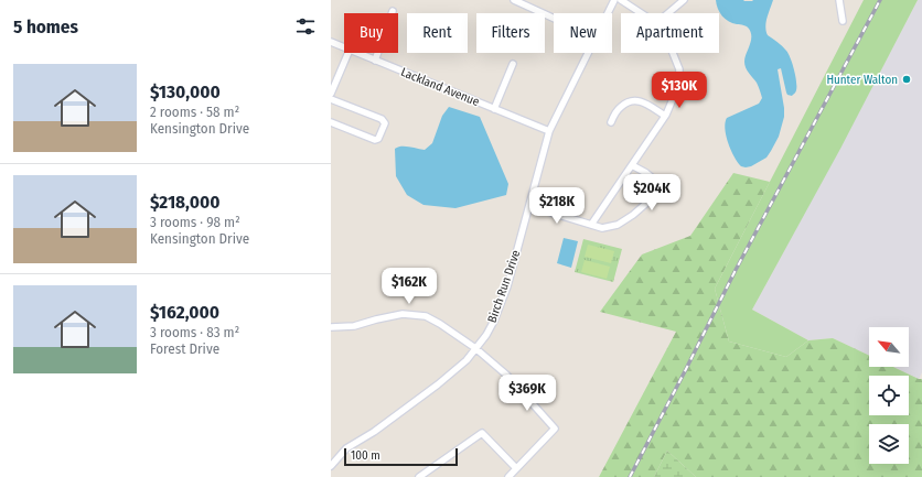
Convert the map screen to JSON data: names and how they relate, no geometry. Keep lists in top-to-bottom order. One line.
{"streets":{"street":["Lackland Avenue","Birch Run Drive"]},"crossings":[["Lackland Avenue","Birch Run Drive"]],"places":["Hunter Walton"],"scale_bar":"100 m","north":"top left","page":{"heading":"5 homes","chip":["Buy","Rent","Filters","New","Apartment"],"list":[{"name":"$130,000","note":"2 rooms · 58 m² · Kensington Drive"},{"name":"$218,000","note":"3 rooms · 98 m² · Kensington Drive"},{"name":"$162,000","note":"3 rooms · 83 m² · Forest Drive"}],"price":["$130K","$204K","$218K","$162K","$369K"],"scale":"100 m"}}
